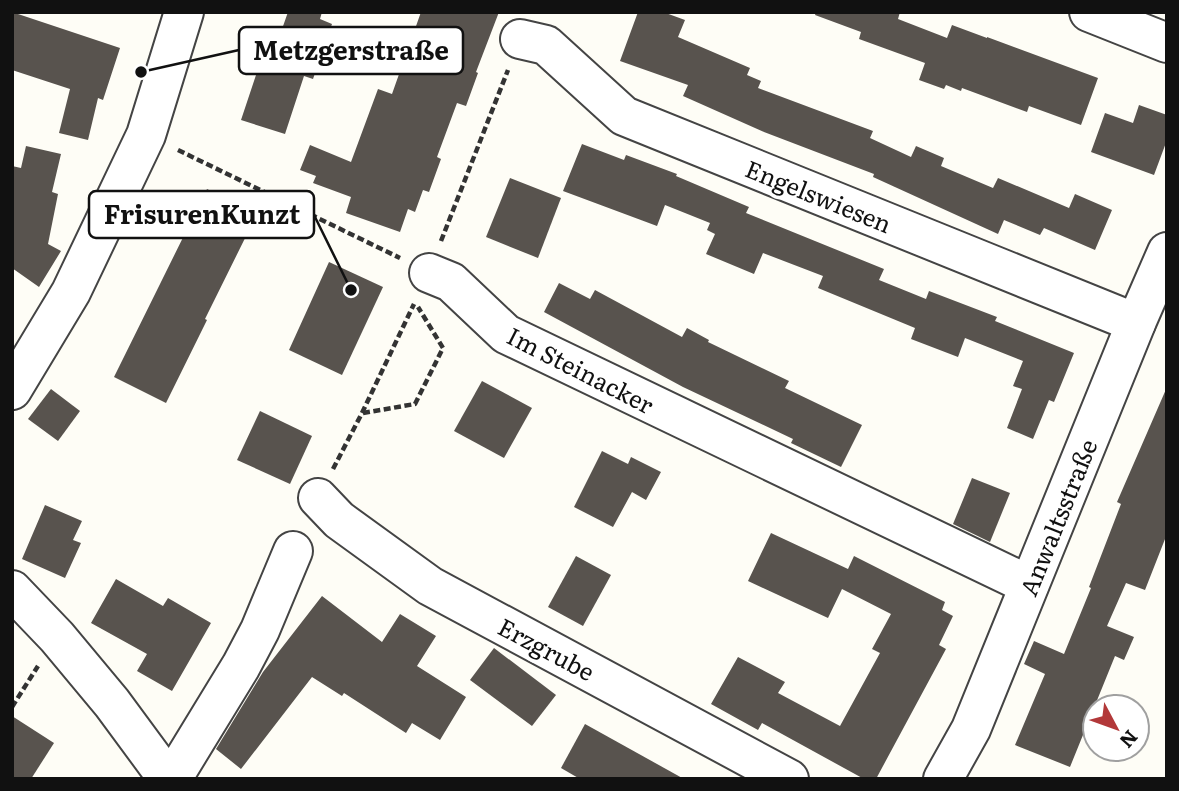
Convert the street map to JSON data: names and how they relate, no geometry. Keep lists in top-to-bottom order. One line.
{"streets":{"street":["Engelswiesen","Im Steinacker","Anwaltsstraße","Erzgrube"]},"crossings":[["Engelswiesen","Anwaltsstraße"],["Im Steinacker","Anwaltsstraße"]],"places":["Metzgerstraße","FrisurenKunzt"],"north":"bottom right"}
